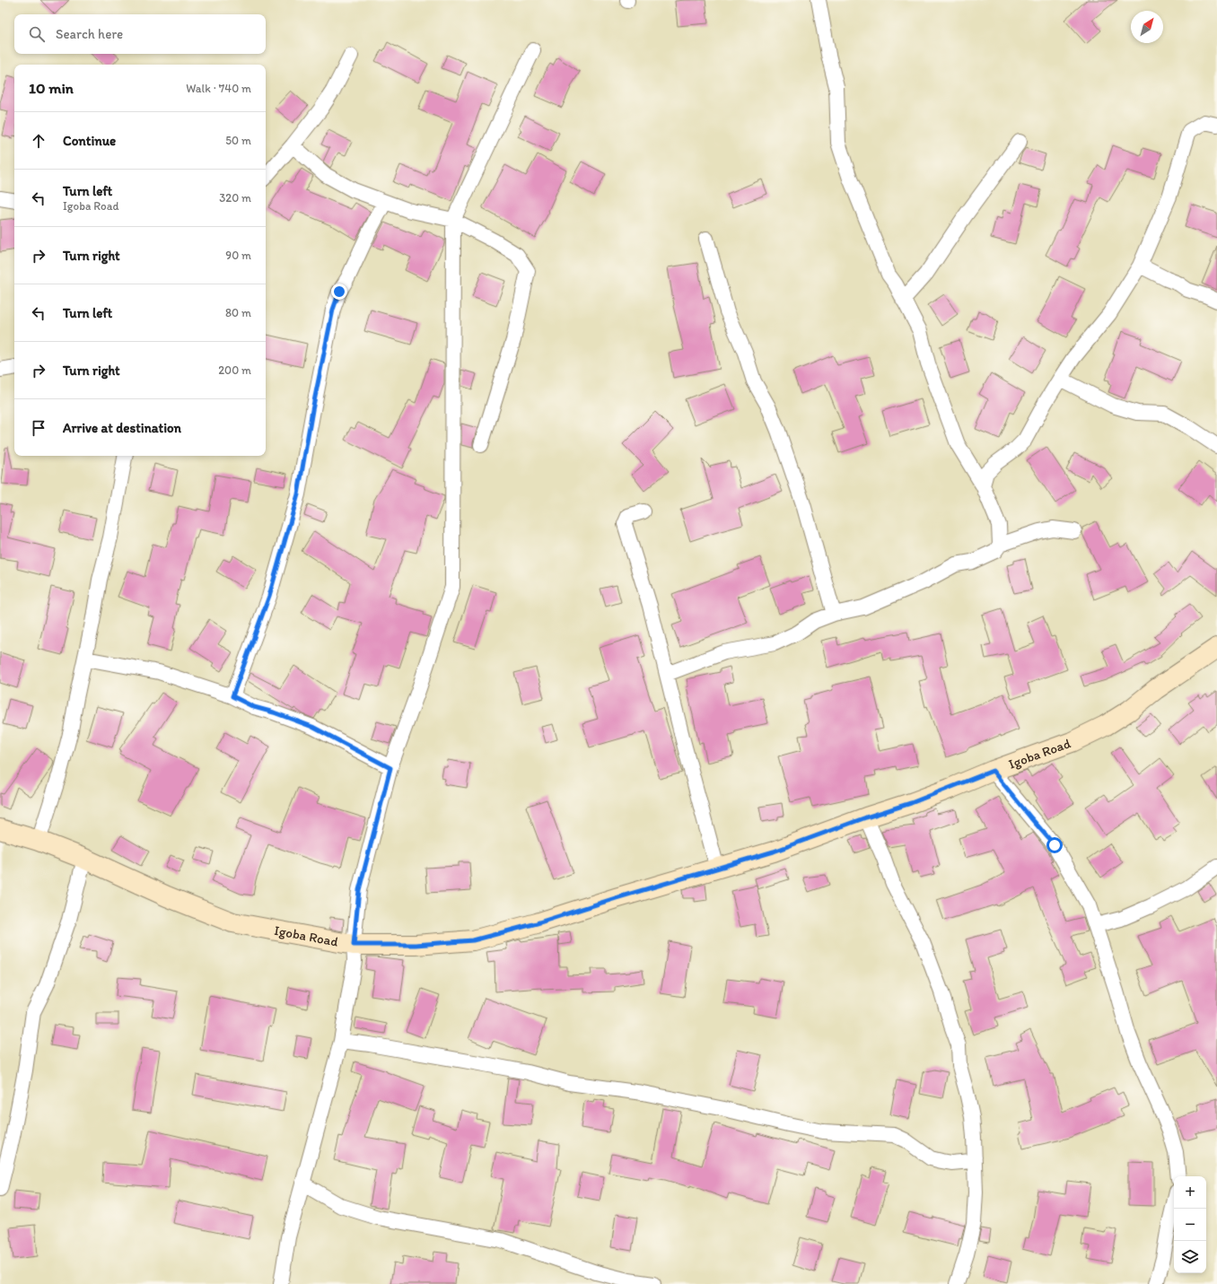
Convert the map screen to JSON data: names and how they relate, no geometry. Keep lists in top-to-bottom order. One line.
{"streets":{"street":["Igoba Road"]},"north":"top right","page":{"search":"Search here","heading":["10 min","Walk · 740 m"],"list":[["Continue","50 m"],["Turn left","Igoba Road","320 m"],["Turn right","90 m"],["Turn left","80 m"],["Turn right","200 m"],"Arrive at destination"],"map_buttons":["+","−"]}}
